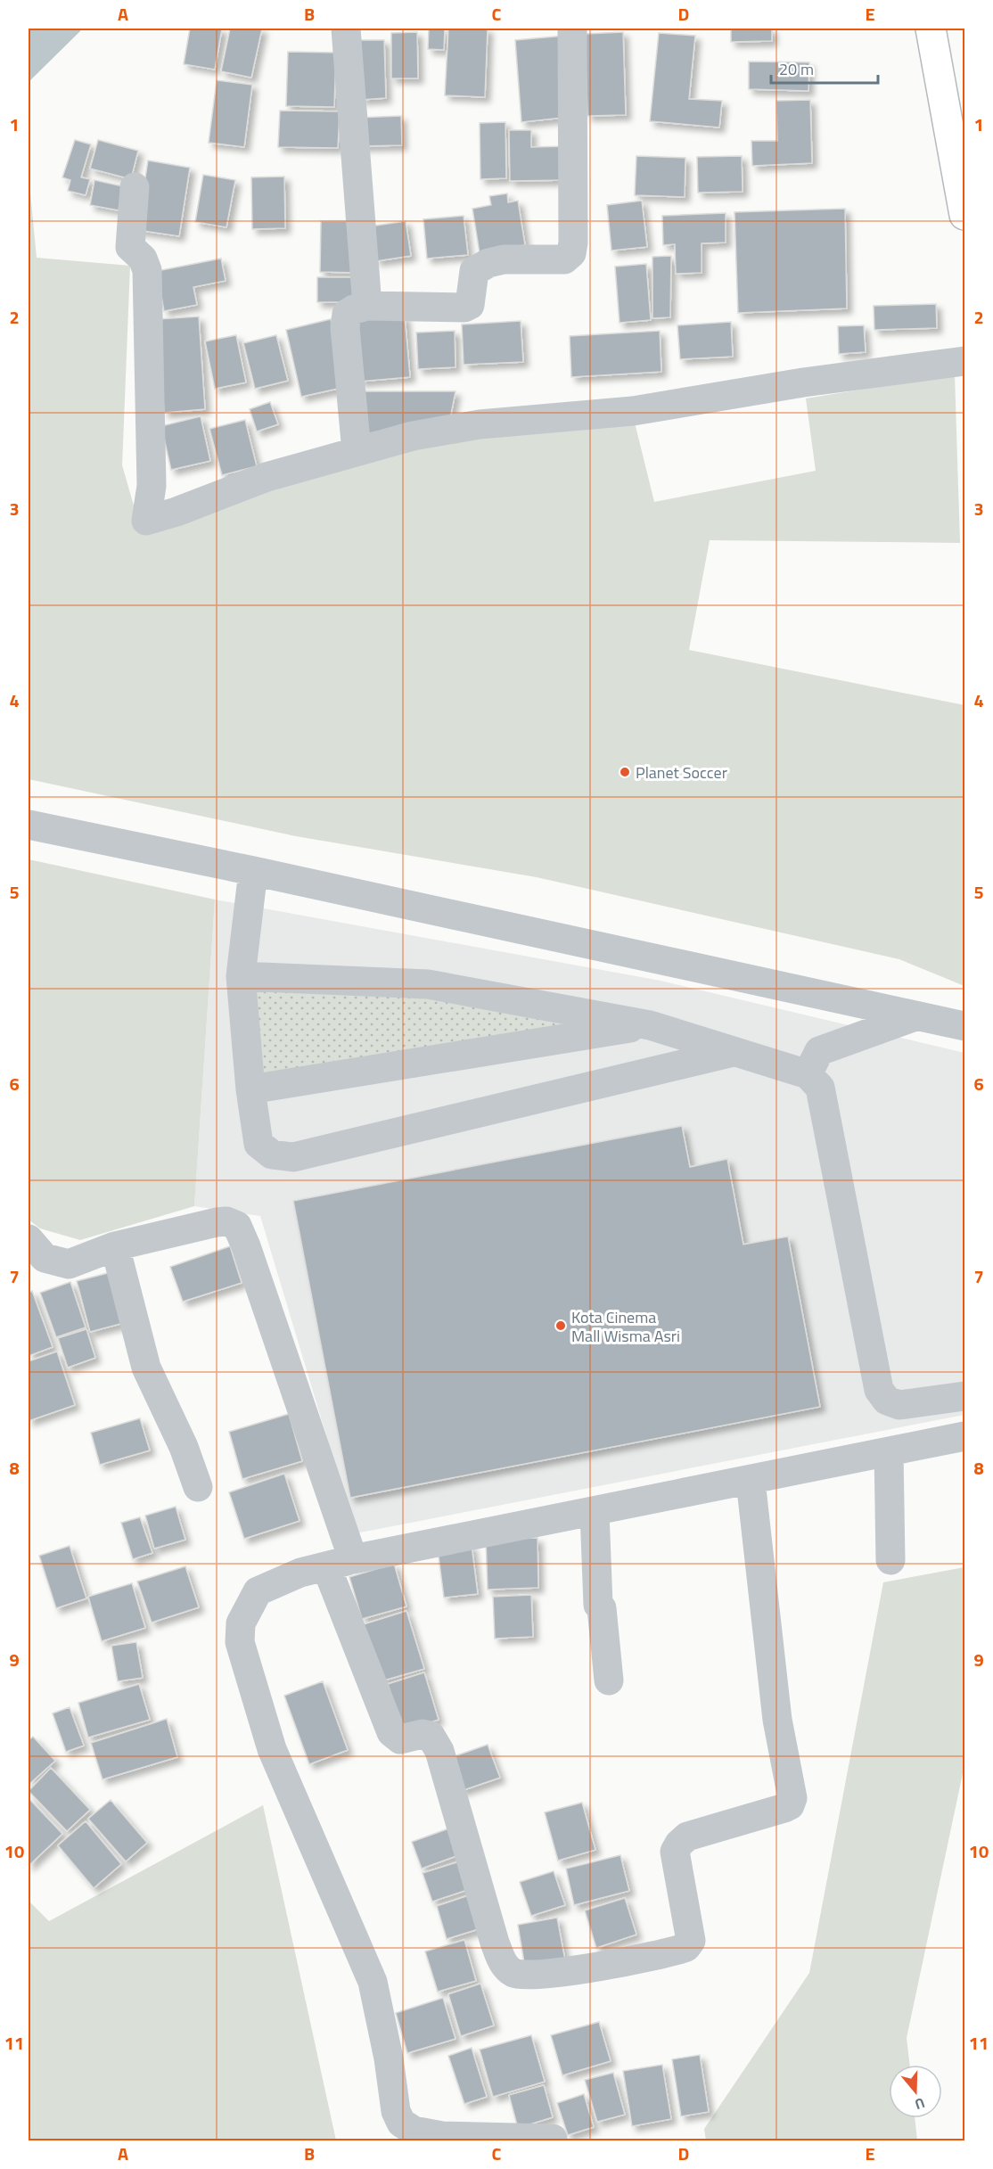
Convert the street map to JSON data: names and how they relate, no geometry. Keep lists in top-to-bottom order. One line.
{"places":["Planet Soccer","Kota Cinema Mall Wisma Asri"],"scale_bar":"20 m","north":"bottom","grid":{"columns":["A","B","C","D","E"],"rows":["1","2","3","4","5","6","7","8","9","10","11"]}}
